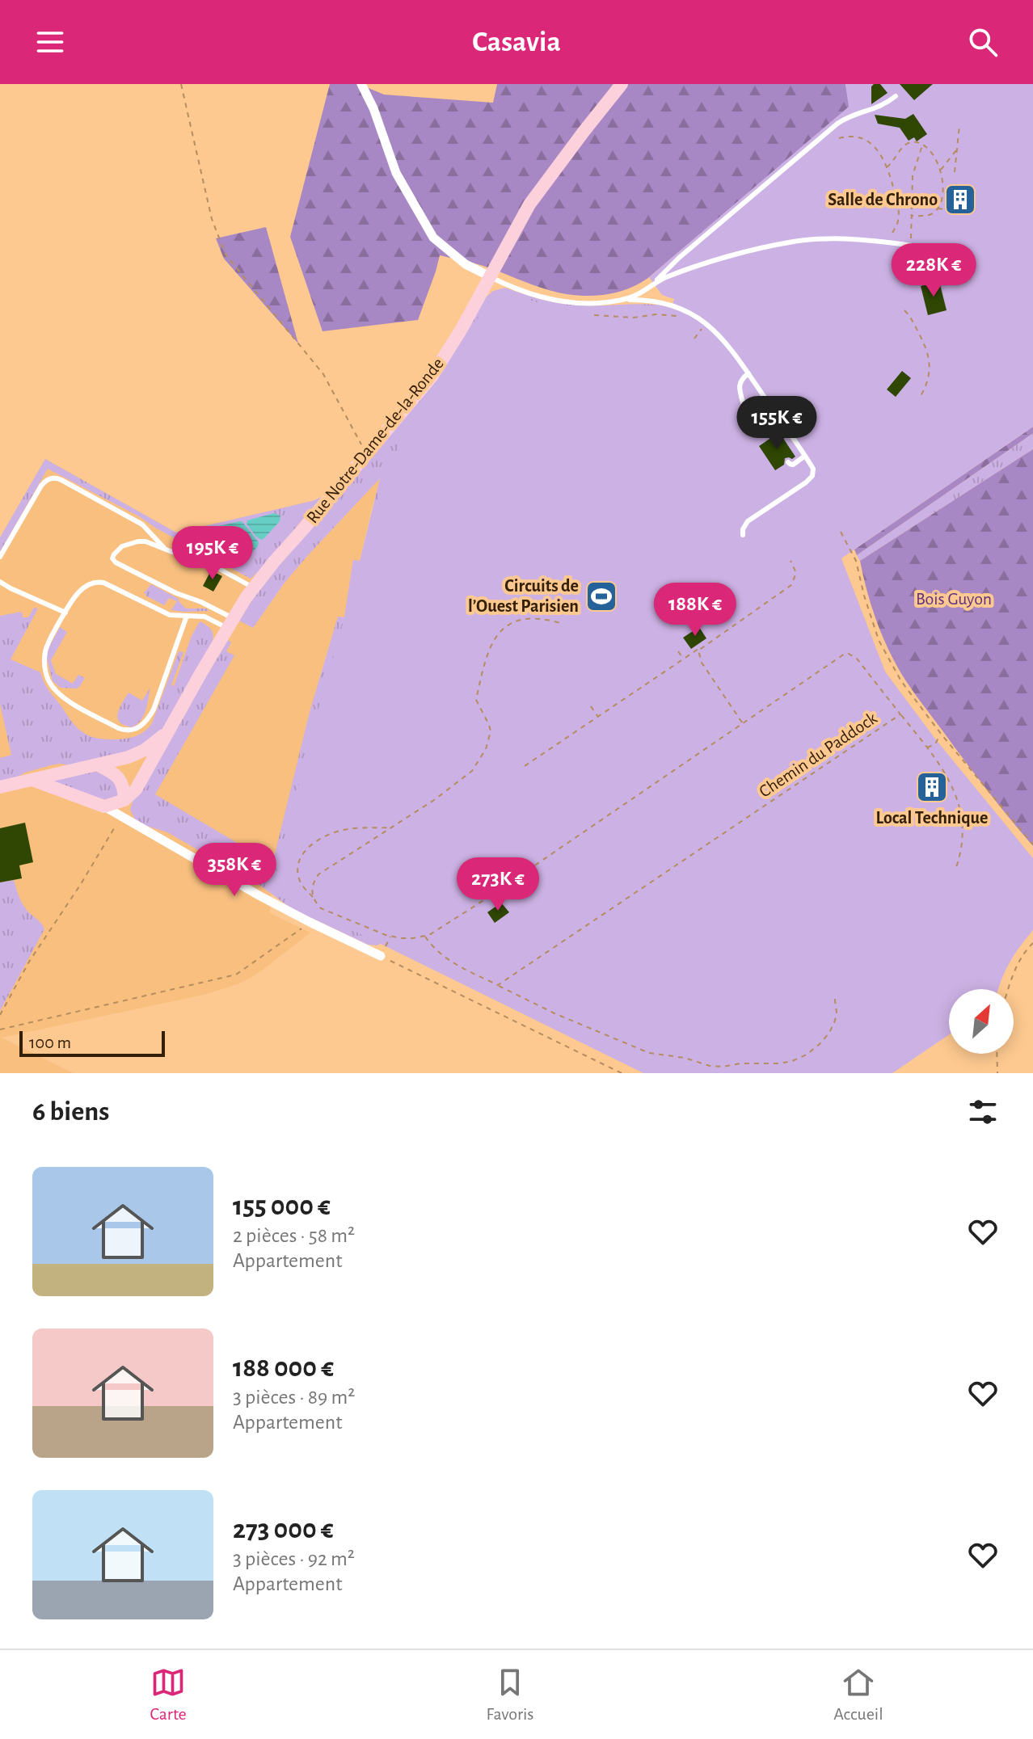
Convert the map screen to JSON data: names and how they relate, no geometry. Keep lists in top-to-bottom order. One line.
{"streets":{"main road":["Rue Notre-Dame-de-la-Ronde"],"path":["Chemin du Paddock"]},"parks":["Bois Guyon"],"places":{"building":["Salle de Chrono","Local Technique"],"sports":["Circuits de l’Ouest Parisien"]},"scale_bar":"100 m","north":"top right","page":{"header":"Casavia","price":["228K €","155K €","195K €","188K €","358K €","273K €"],"scale":"100 m","heading":"6 biens","list":[{"name":"155 000 €","note":"2 pièces · 58 m² · Appartement"},{"name":"188 000 €","note":"3 pièces · 89 m² · Appartement"},{"name":"273 000 €","note":"3 pièces · 92 m² · Appartement"}],"tabs":["Carte","Favoris","Accueil"]}}
